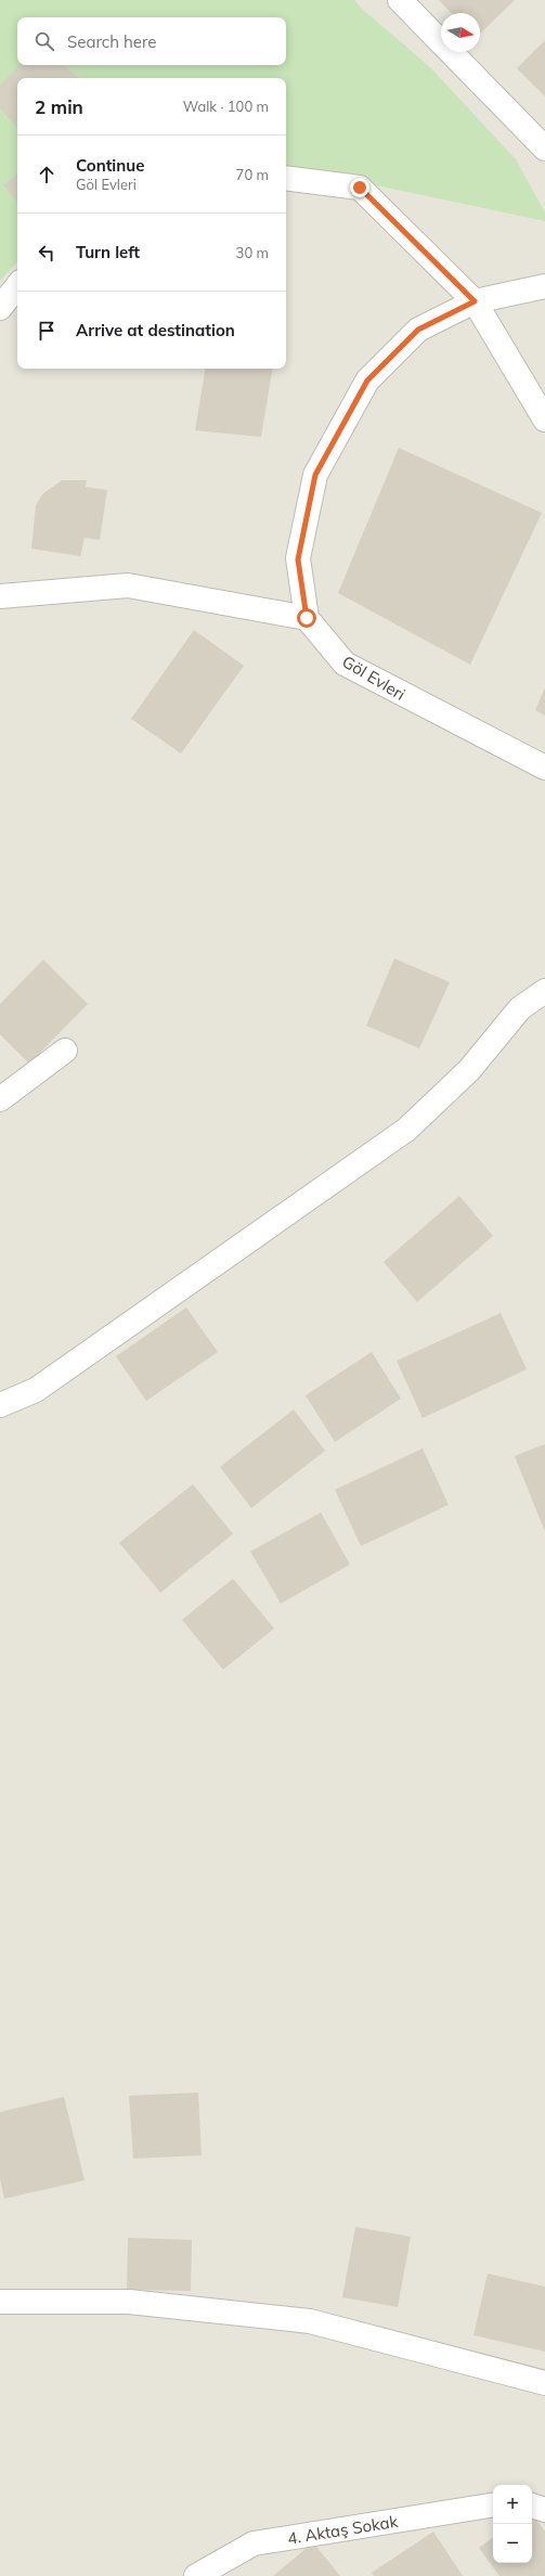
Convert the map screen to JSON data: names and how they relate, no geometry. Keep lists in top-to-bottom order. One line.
{"streets":{"street":["Göl Evleri","4. Aktaş Sokak"]},"north":"right","page":{"search":"Search here","heading":["2 min","Walk · 100 m"],"list":[["Continue","Göl Evleri","70 m"],["Turn left","30 m"],"Arrive at destination"],"map_buttons":["+","−"]}}
